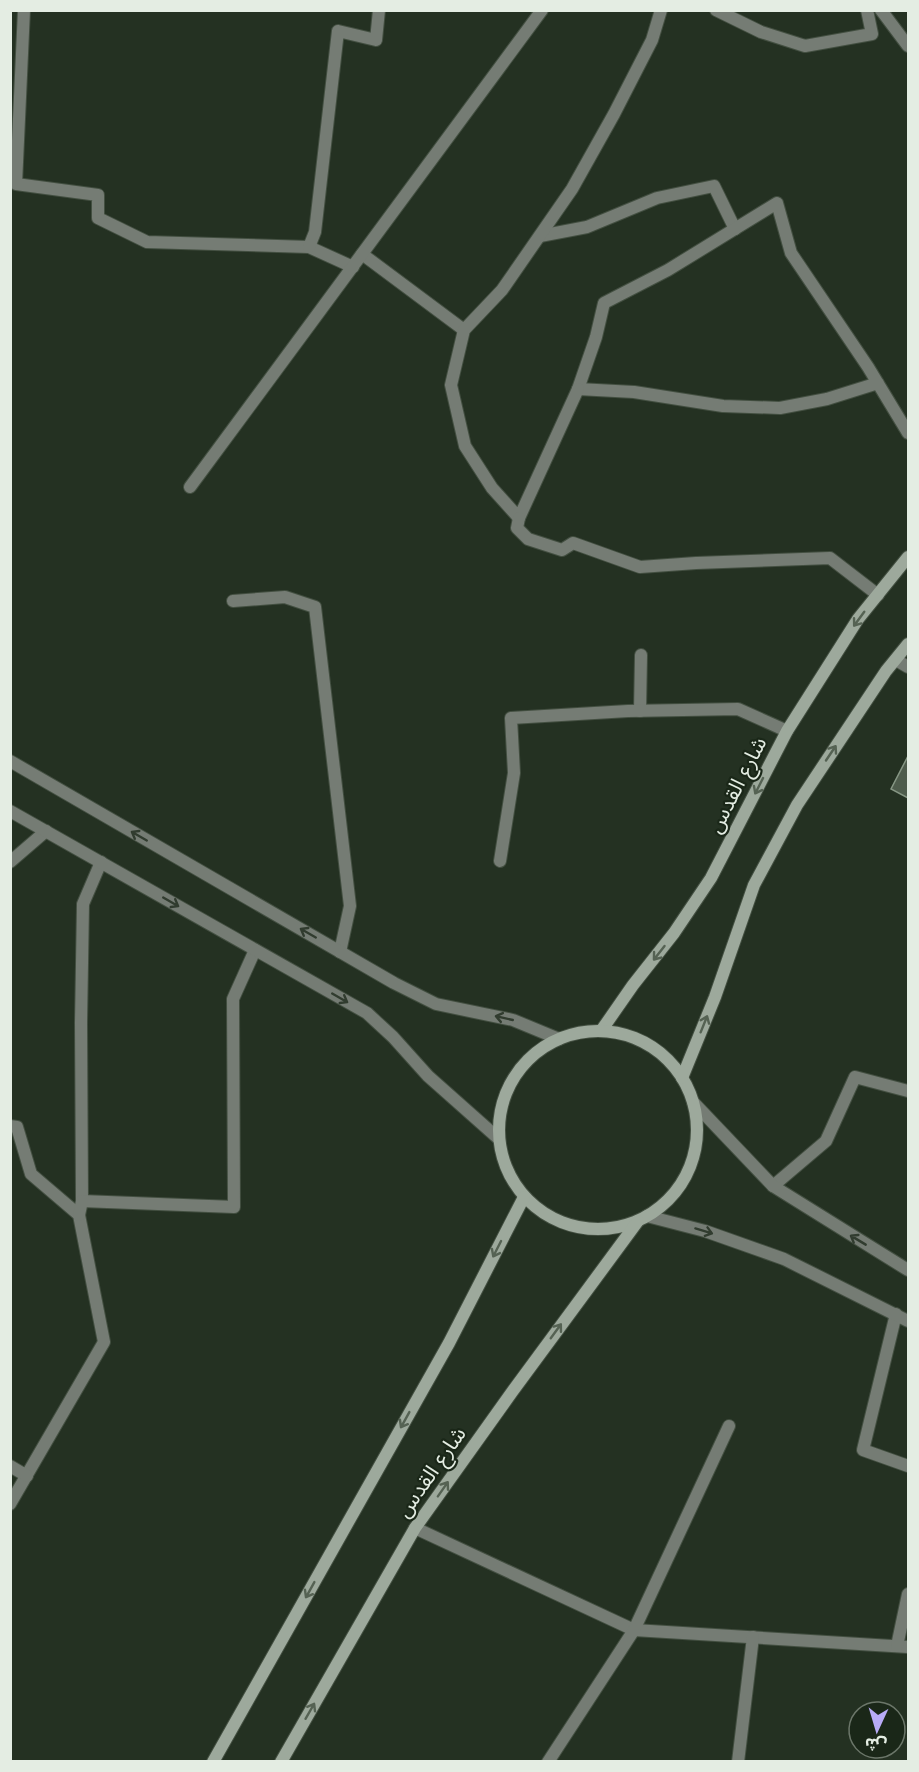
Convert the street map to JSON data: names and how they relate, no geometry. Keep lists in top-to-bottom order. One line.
{"streets":{"main road":["شارع القدس"]},"north":"bottom"}
